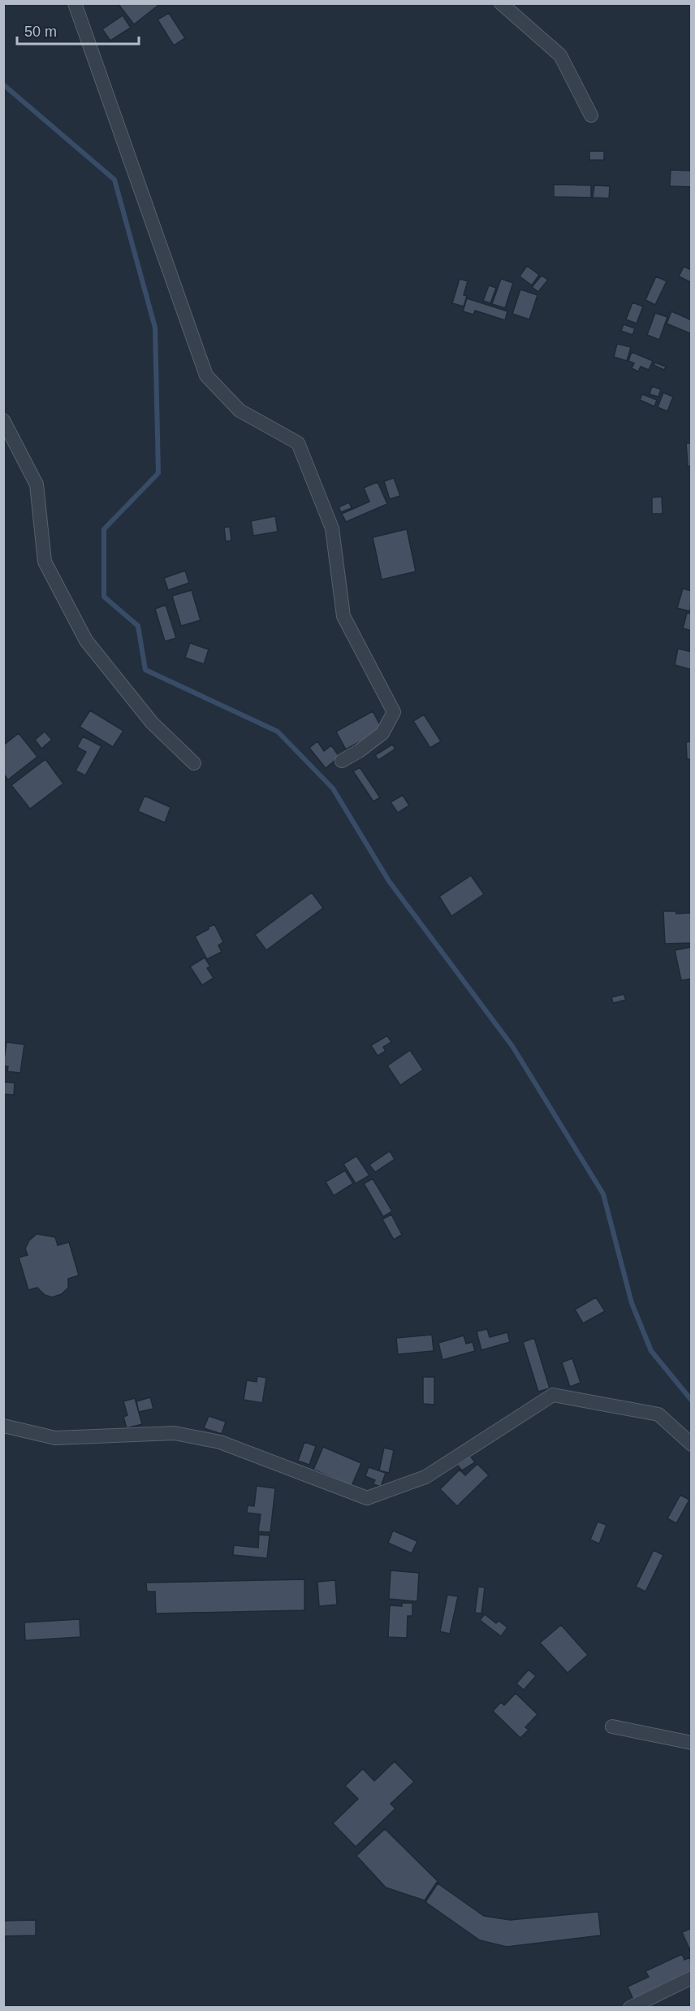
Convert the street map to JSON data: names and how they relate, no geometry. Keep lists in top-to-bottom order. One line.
{"scale_bar":"50 m"}
